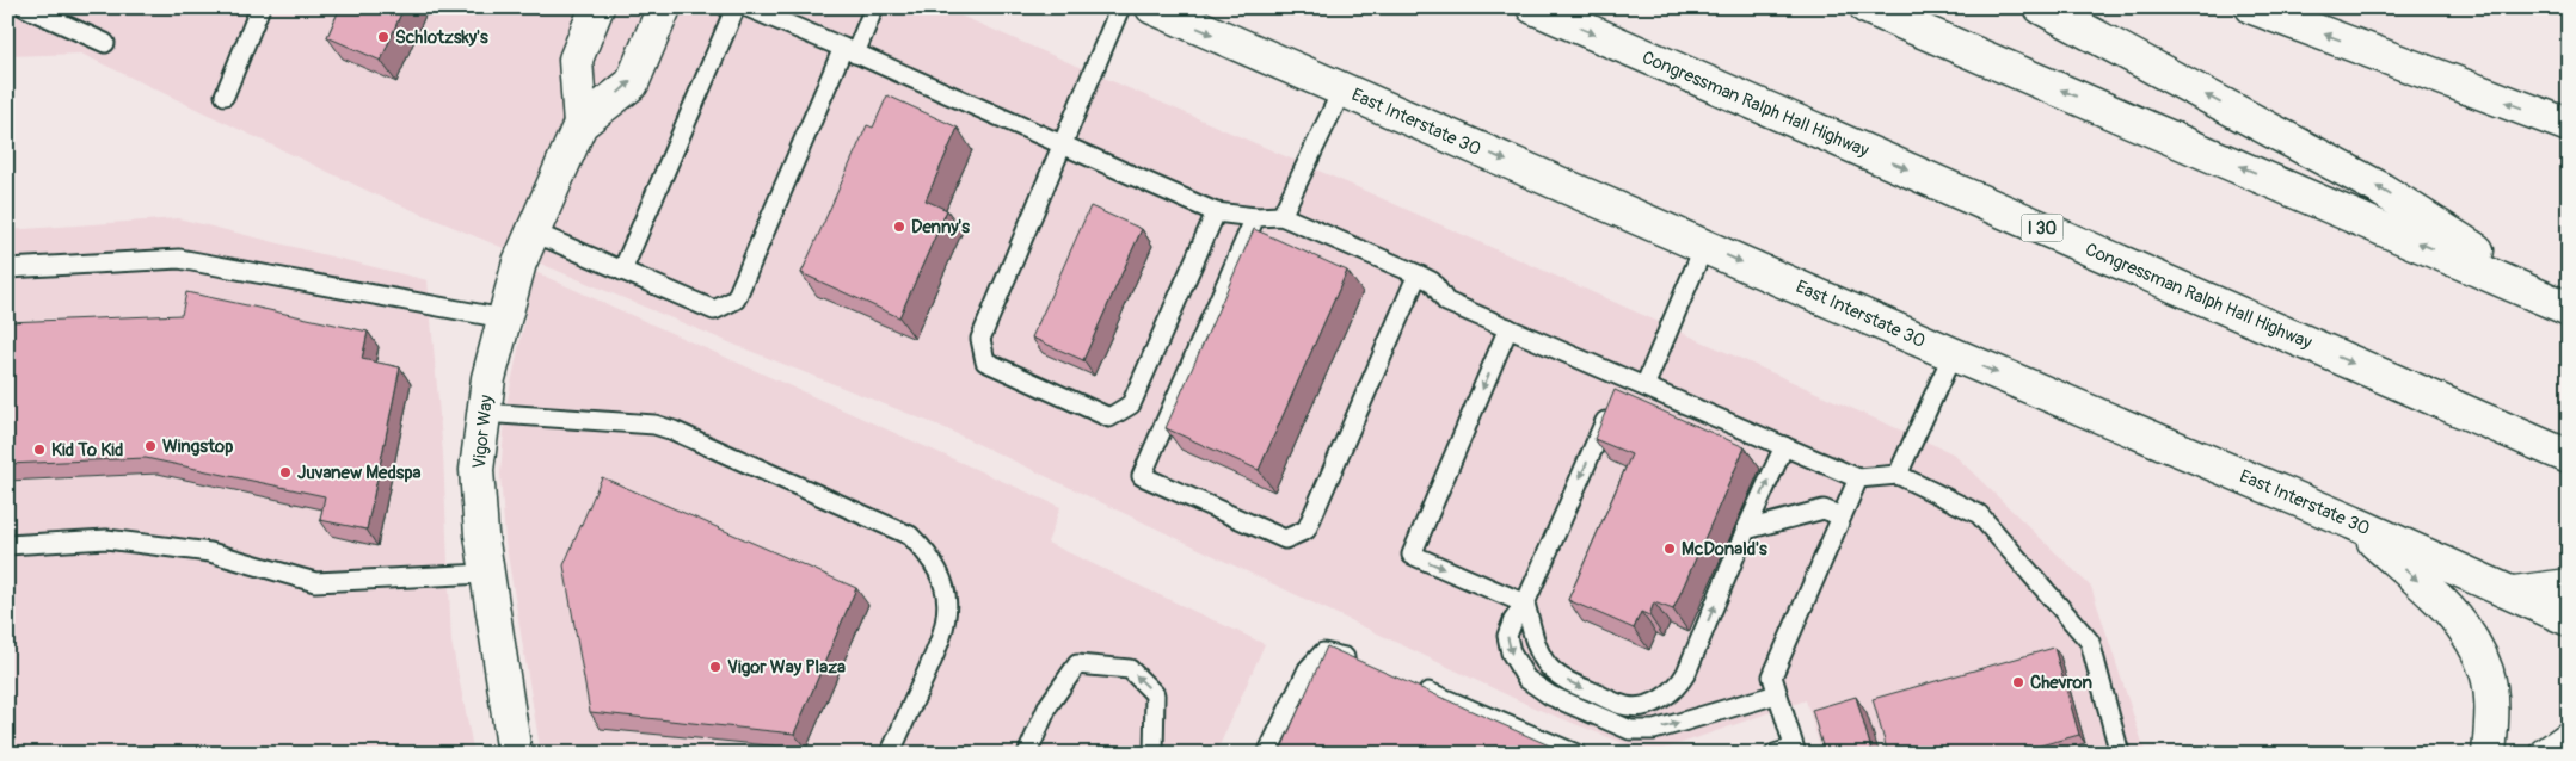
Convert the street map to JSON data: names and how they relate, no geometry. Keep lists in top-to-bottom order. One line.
{"streets":{"main road":["Congressman Ralph Hall Highway","East Interstate 30","I 30","Vigor Way"]},"places":["Schlotzsky's","Denny's","Wingstop","Kid To Kid","Juvanew Medspa","McDonald's","Vigor Way Plaza","Chevron"]}
